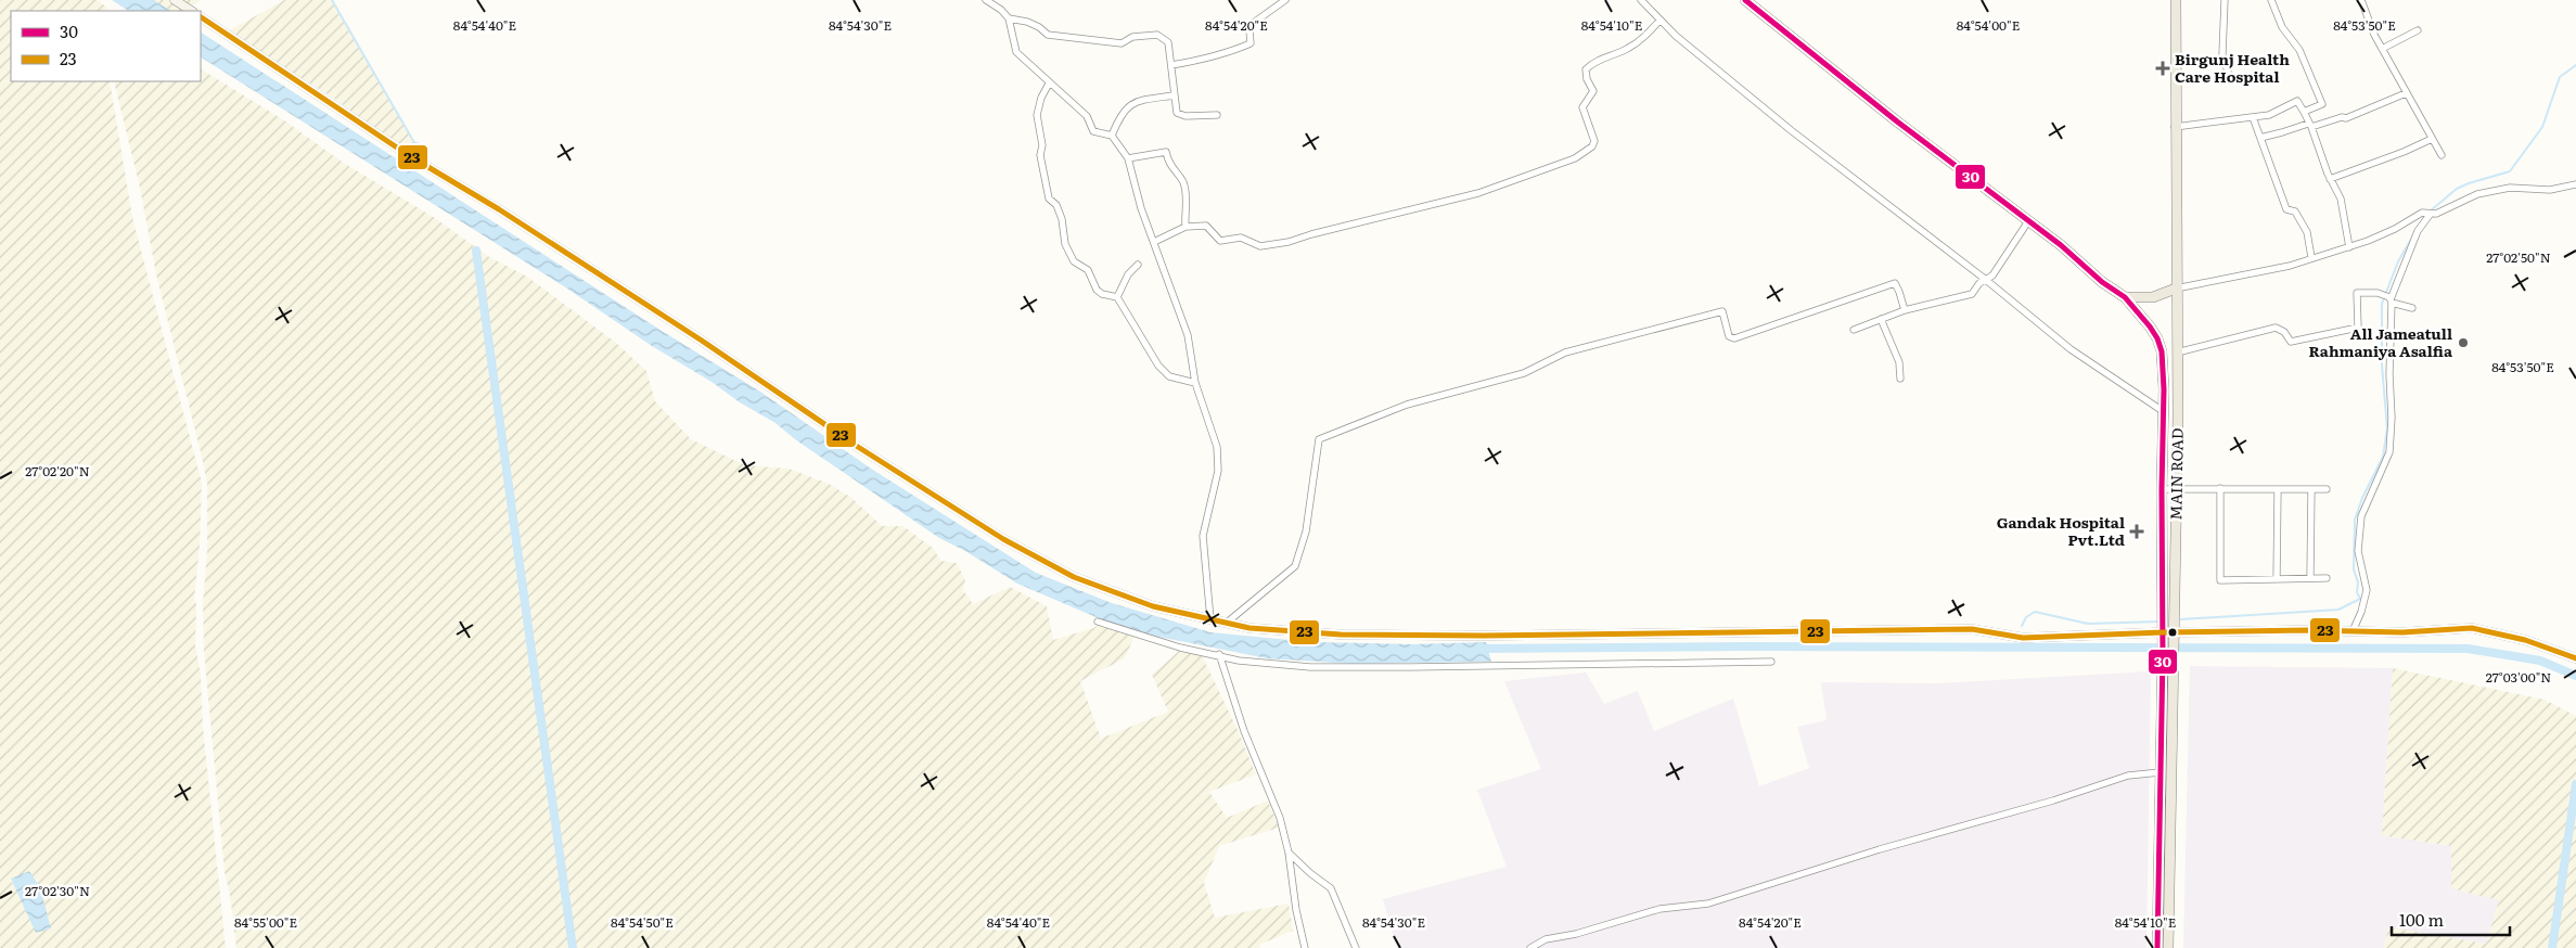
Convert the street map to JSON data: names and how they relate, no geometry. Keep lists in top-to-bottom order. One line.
{"streets":{"main road":["MAIN ROAD"]},"places":{"health":["Birgunj Health Care Hospital","Gandak Hospital Pvt.Ltd"],"other":["All Jameatull Rahmaniya Asalfia"]},"lines":["transit line 30","transit line 23"],"legend":["30","23"],"scale_bar":"100 m","coordinates":["84°54'40\"E","84°54'30\"E","84°54'20\"E","84°54'10\"E","84°54'00\"E","84°53'50\"E","27°02'50\"N","27°02'20\"N","27°03'00\"N","27°02'30\"N","84°55'00\"E","84°54'50\"E"]}
